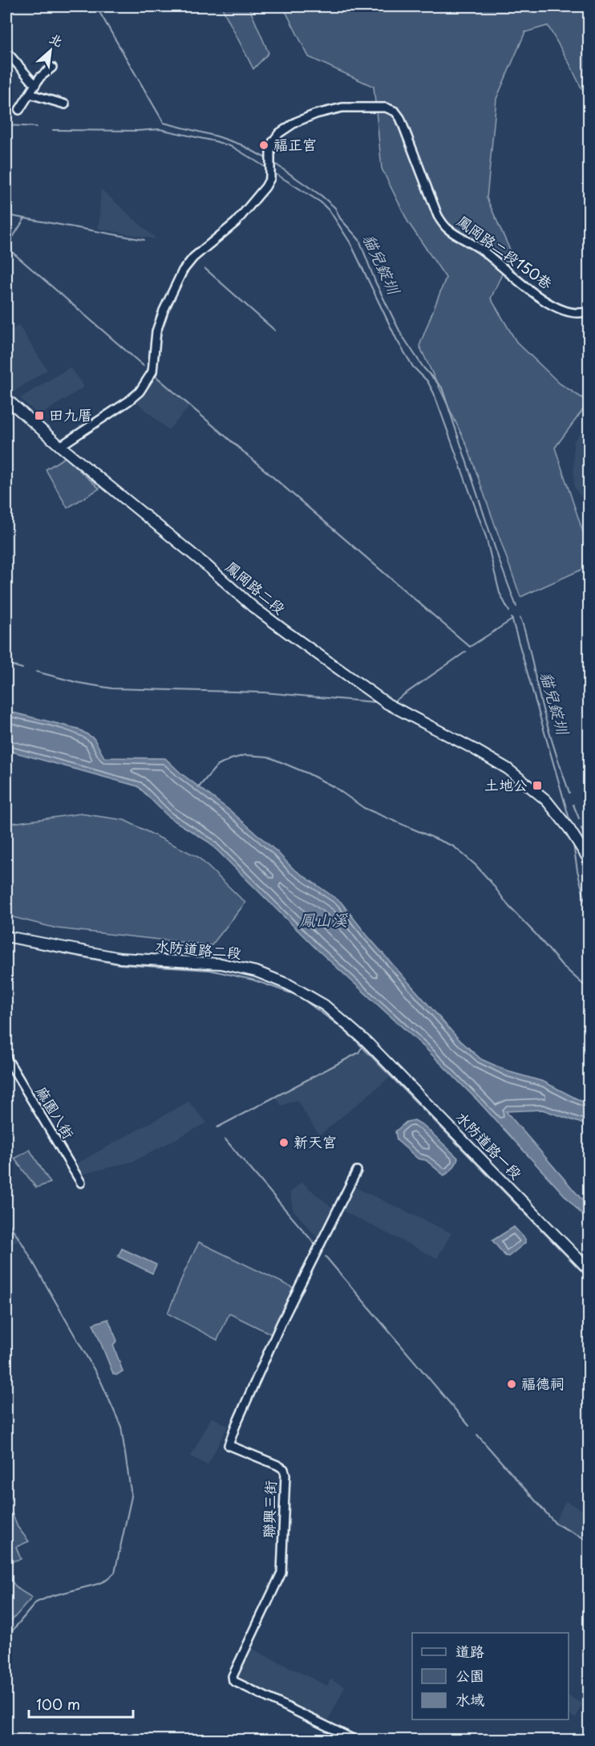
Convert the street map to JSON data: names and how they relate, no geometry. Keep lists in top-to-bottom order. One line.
{"streets":{"street":["鳳岡路二段150巷","鳳岡路二段","水防道路二段","麻園八街","水防道路一段","聯興三街"]},"crossings":[["鳳岡路二段150巷","鳳岡路二段"],["水防道路二段","水防道路一段"]],"water":["貓兒錠圳","鳳山溪"],"places":{"other":["福正宫","新天宫","福德祠"],"transit":["田九厝","土地公"]},"legend":["道路","公園","水域"],"scale_bar":"100 m","north":"top right"}
